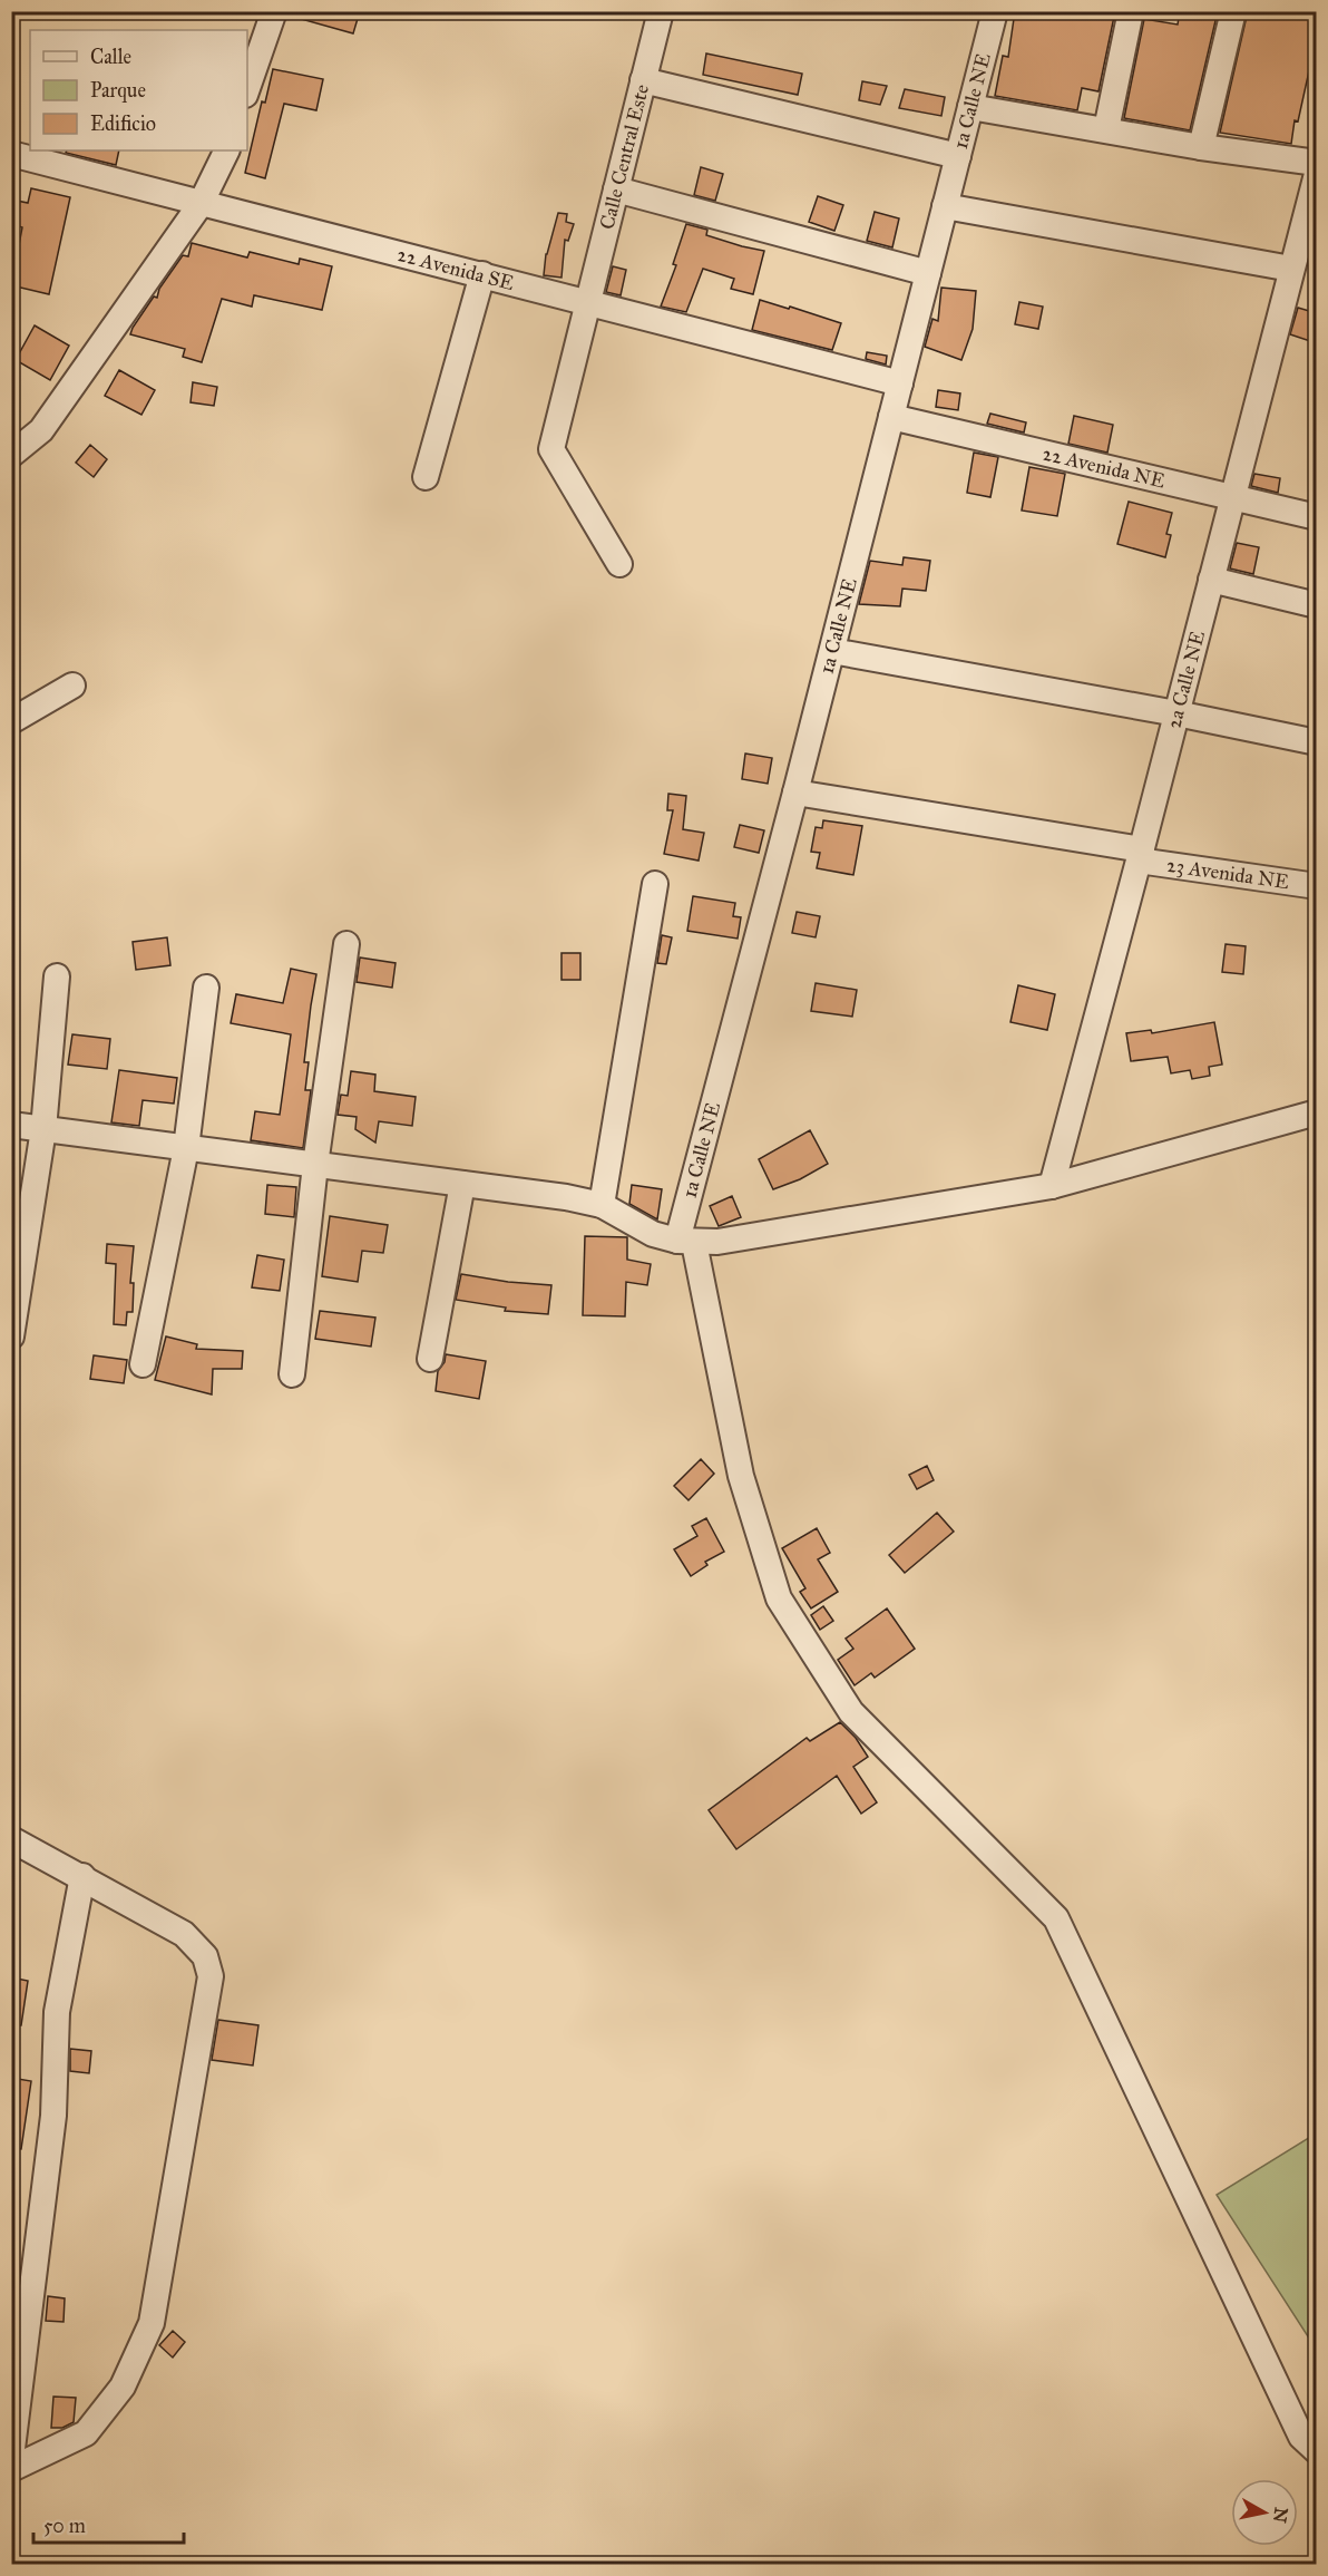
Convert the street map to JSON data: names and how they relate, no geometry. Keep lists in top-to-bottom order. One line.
{"streets":{"street":["1a Calle NE","Calle Central Este","22 Avenida SE","22 Avenida NE","2a Calle NE","23 Avenida NE"]},"crossings":[["1a Calle NE","22 Avenida SE"],["1a Calle NE","22 Avenida NE"],["1a Calle NE","23 Avenida NE"],["Calle Central Este","22 Avenida SE"],["22 Avenida NE","2a Calle NE"],["2a Calle NE","23 Avenida NE"]],"legend":["Calle","Parque","Edificio"],"scale_bar":"50 m","north":"right"}
